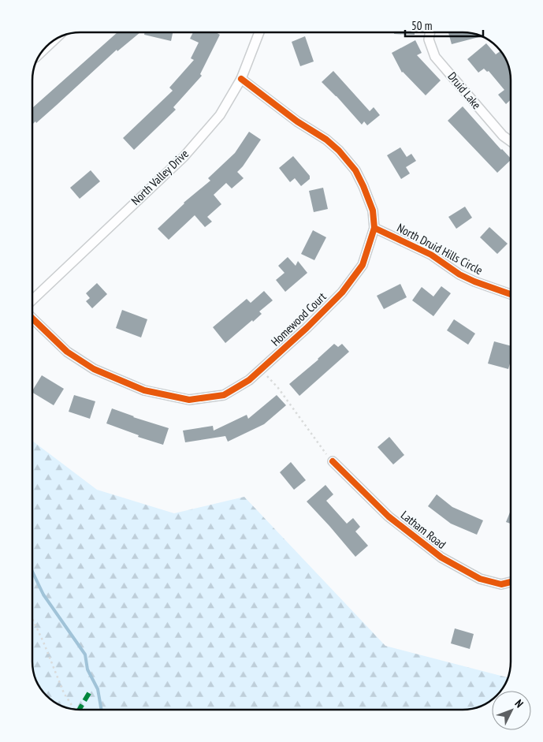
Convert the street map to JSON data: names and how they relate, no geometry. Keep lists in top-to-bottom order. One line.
{"streets":{"street":["Druid Lake","North Valley Drive","North Druid Hills Circle","Homewood Court","Latham Road"]},"crossings":[["North Valley Drive","Homewood Court"],["North Druid Hills Circle","Homewood Court"]],"scale_bar":"50 m","north":"top right"}
